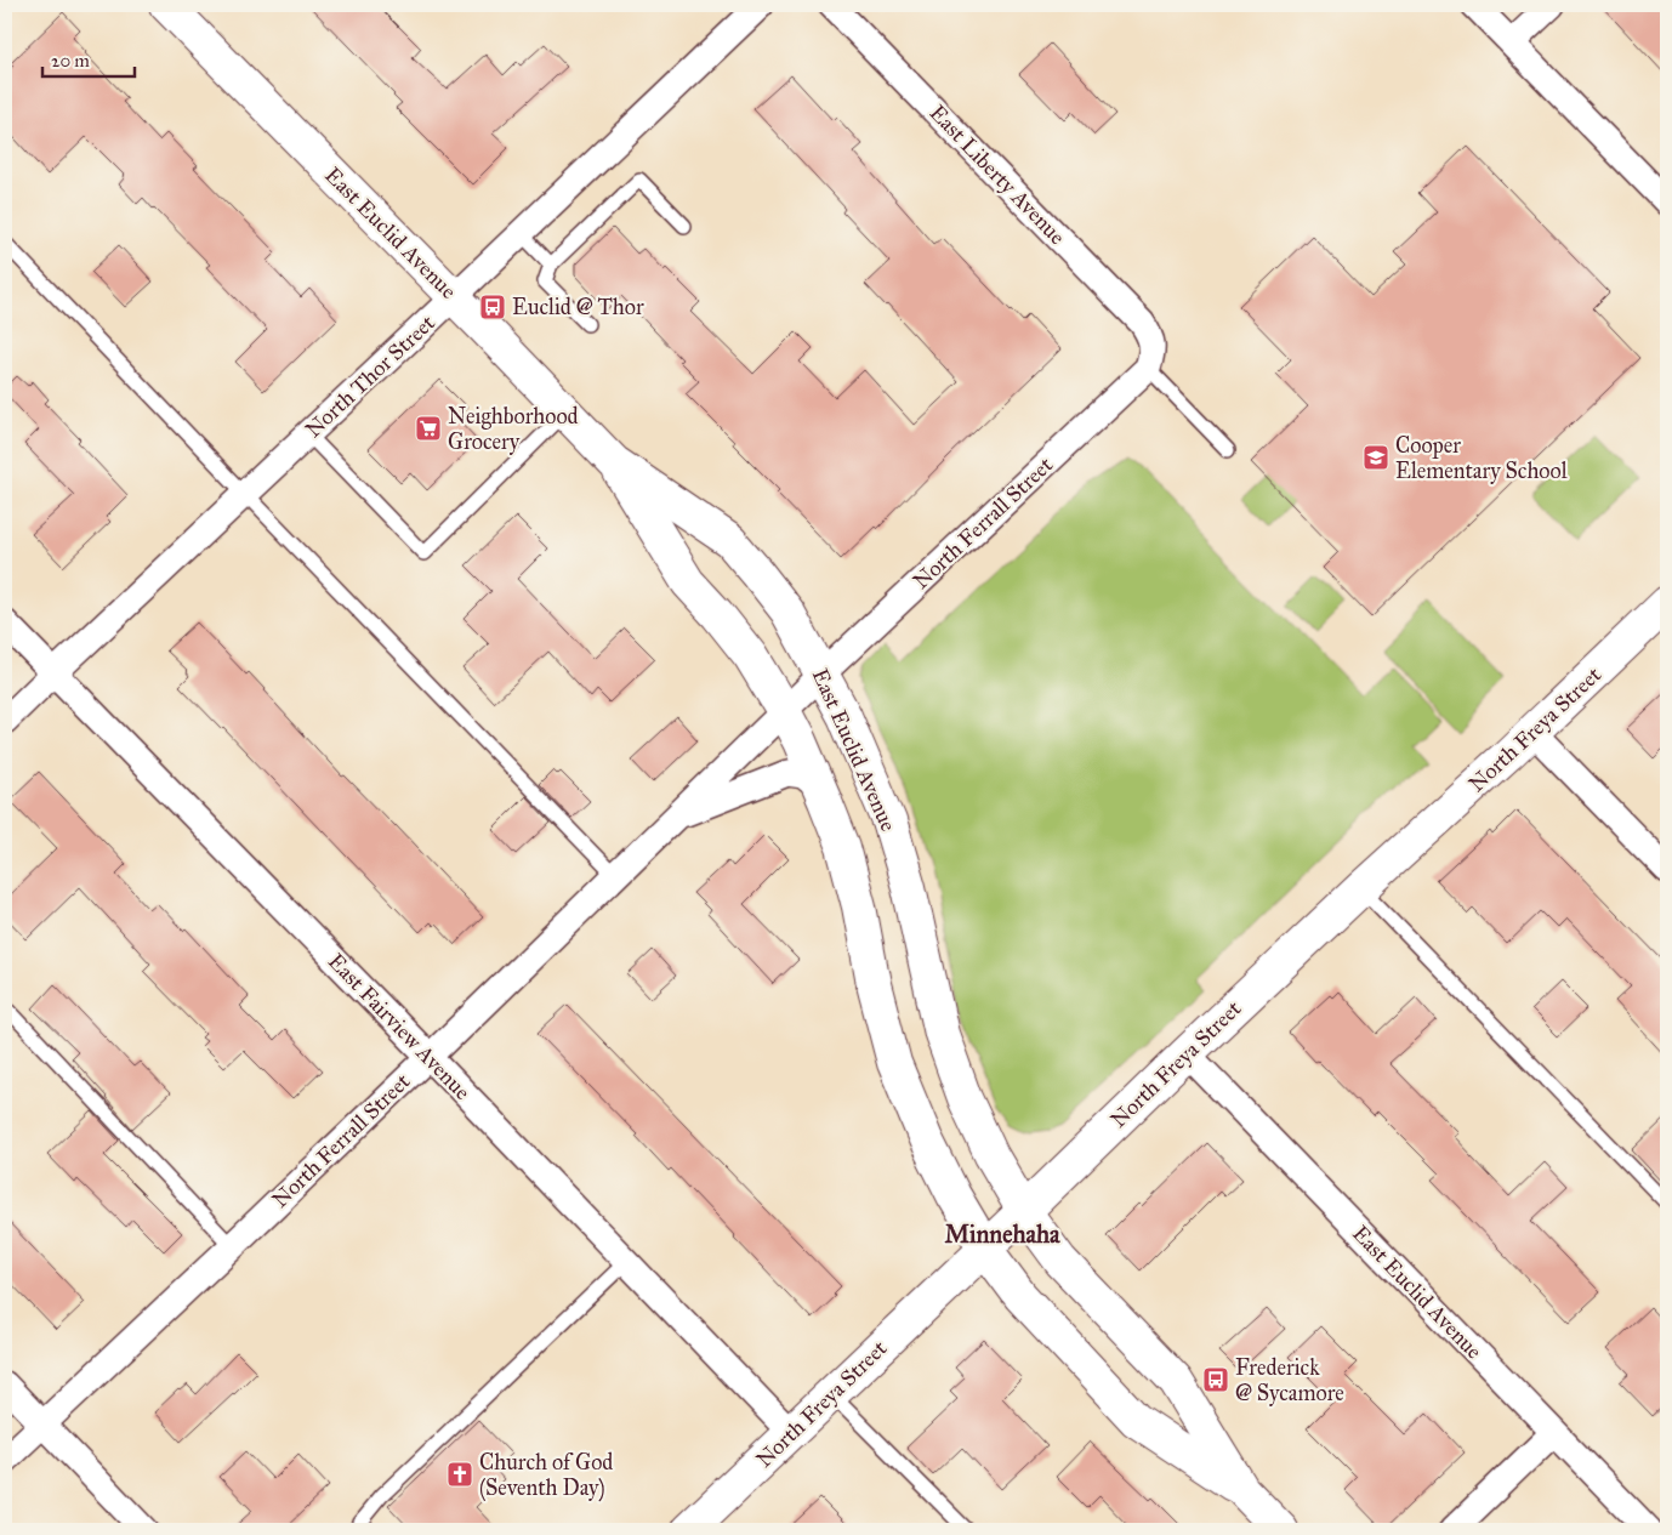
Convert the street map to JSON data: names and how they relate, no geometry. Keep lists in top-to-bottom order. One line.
{"streets":{"main road":["East Euclid Avenue","North Freya Street"],"street":["East Liberty Avenue","North Thor Street","North Ferrall Street","East Fairview Avenue"]},"crossings":[["East Liberty Avenue","North Ferrall Street"],["East Euclid Avenue","North Thor Street"],["East Euclid Avenue","North Ferrall Street"],["East Euclid Avenue","North Freya Street"],["North Thor Street","East Fairview Avenue"],["North Ferrall Street","East Fairview Avenue"],["North Freya Street","East Fairview Avenue"]],"districts":["Minnehaha"],"places":{"bus stop":["Euclid @ Thor","Frederick @ Sycamore"],"supermarket":["Neighborhood Grocery"],"school or university":["Cooper Elementary School"],"church":["Church of God (Seventh Day)"]},"scale_bar":"20 m"}
